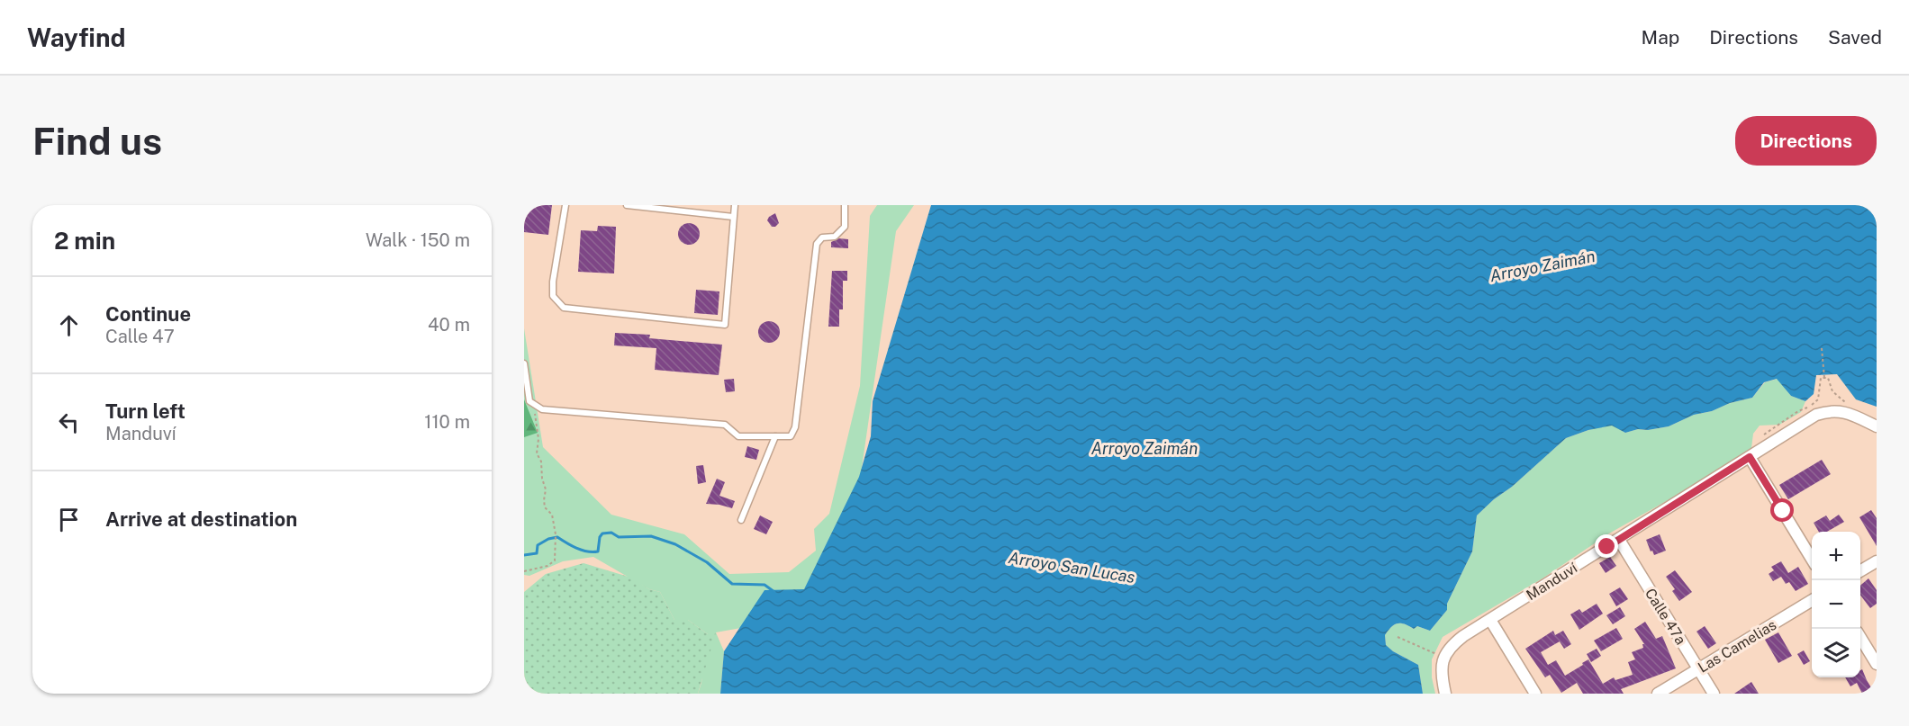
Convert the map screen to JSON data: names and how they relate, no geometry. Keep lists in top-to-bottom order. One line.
{"streets":{"street":["Manduví","Calle 47a","Las Camelias"]},"crossings":[["Manduví","Calle 47a"],["Calle 47a","Las Camelias"]],"water":["Arroyo Zaimán","Arroyo San Lucas"],"page":{"header":"Wayfind","nav":["Map","Directions","Saved"],"buttons":"Directions","title":"Find us","heading":["2 min","Walk · 150 m"],"list":[["Continue","Calle 47","40 m"],["Turn left","Manduví","110 m"],"Arrive at destination"],"map_buttons":["+","−"]}}
